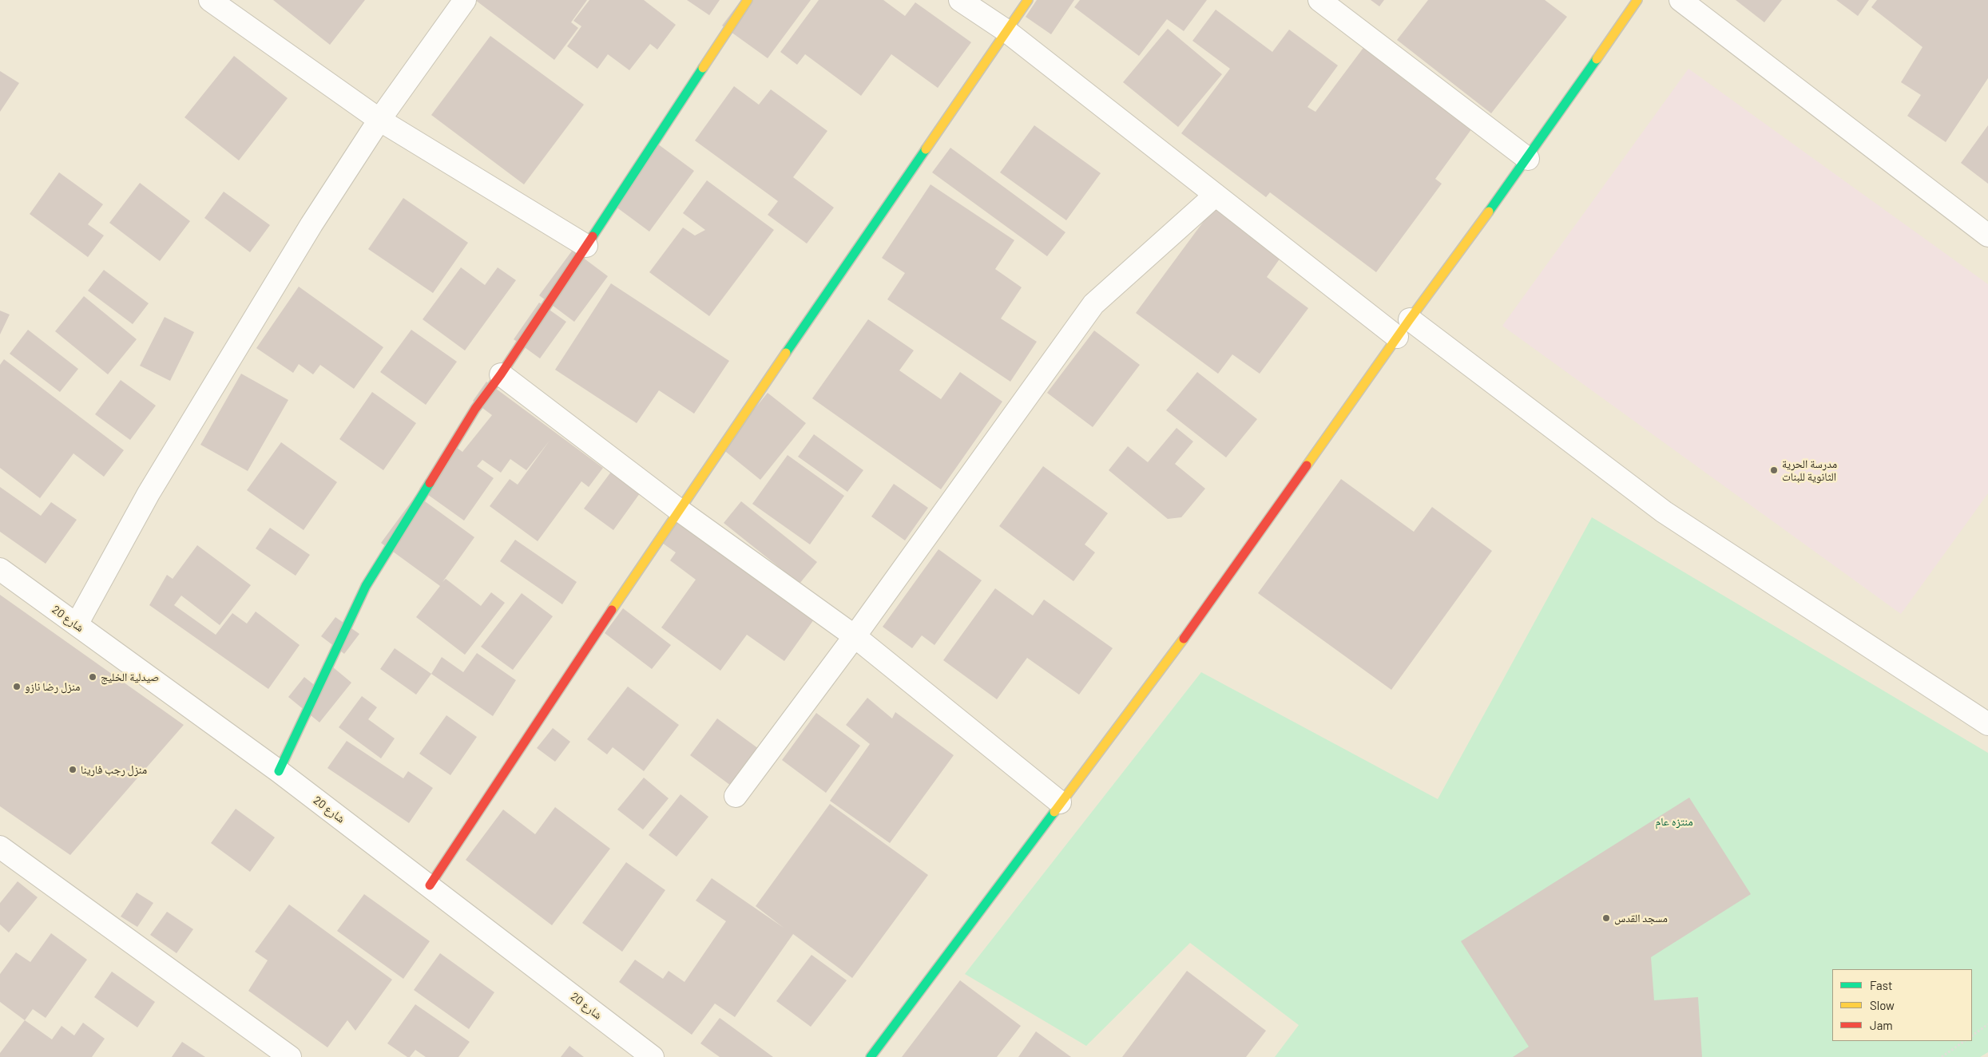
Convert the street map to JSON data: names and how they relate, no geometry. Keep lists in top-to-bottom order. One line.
{"streets":{"street":["شارع 20"]},"parks":["منتزه عام"],"places":["مدرسة الحرية الثانوية للبنات","صيدلية الخليج","منزل رضا نازو","منزل رجب فارينا","مسجد القدس"],"legend":["Fast","Slow","Jam"]}
